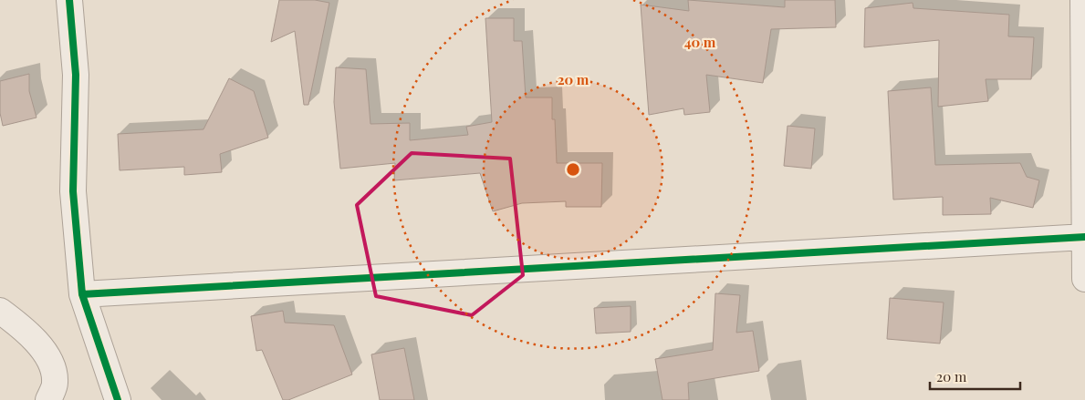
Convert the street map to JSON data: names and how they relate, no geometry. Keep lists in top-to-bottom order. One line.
{"scale_bar":"20 m","rings":["40 m","20 m"]}
